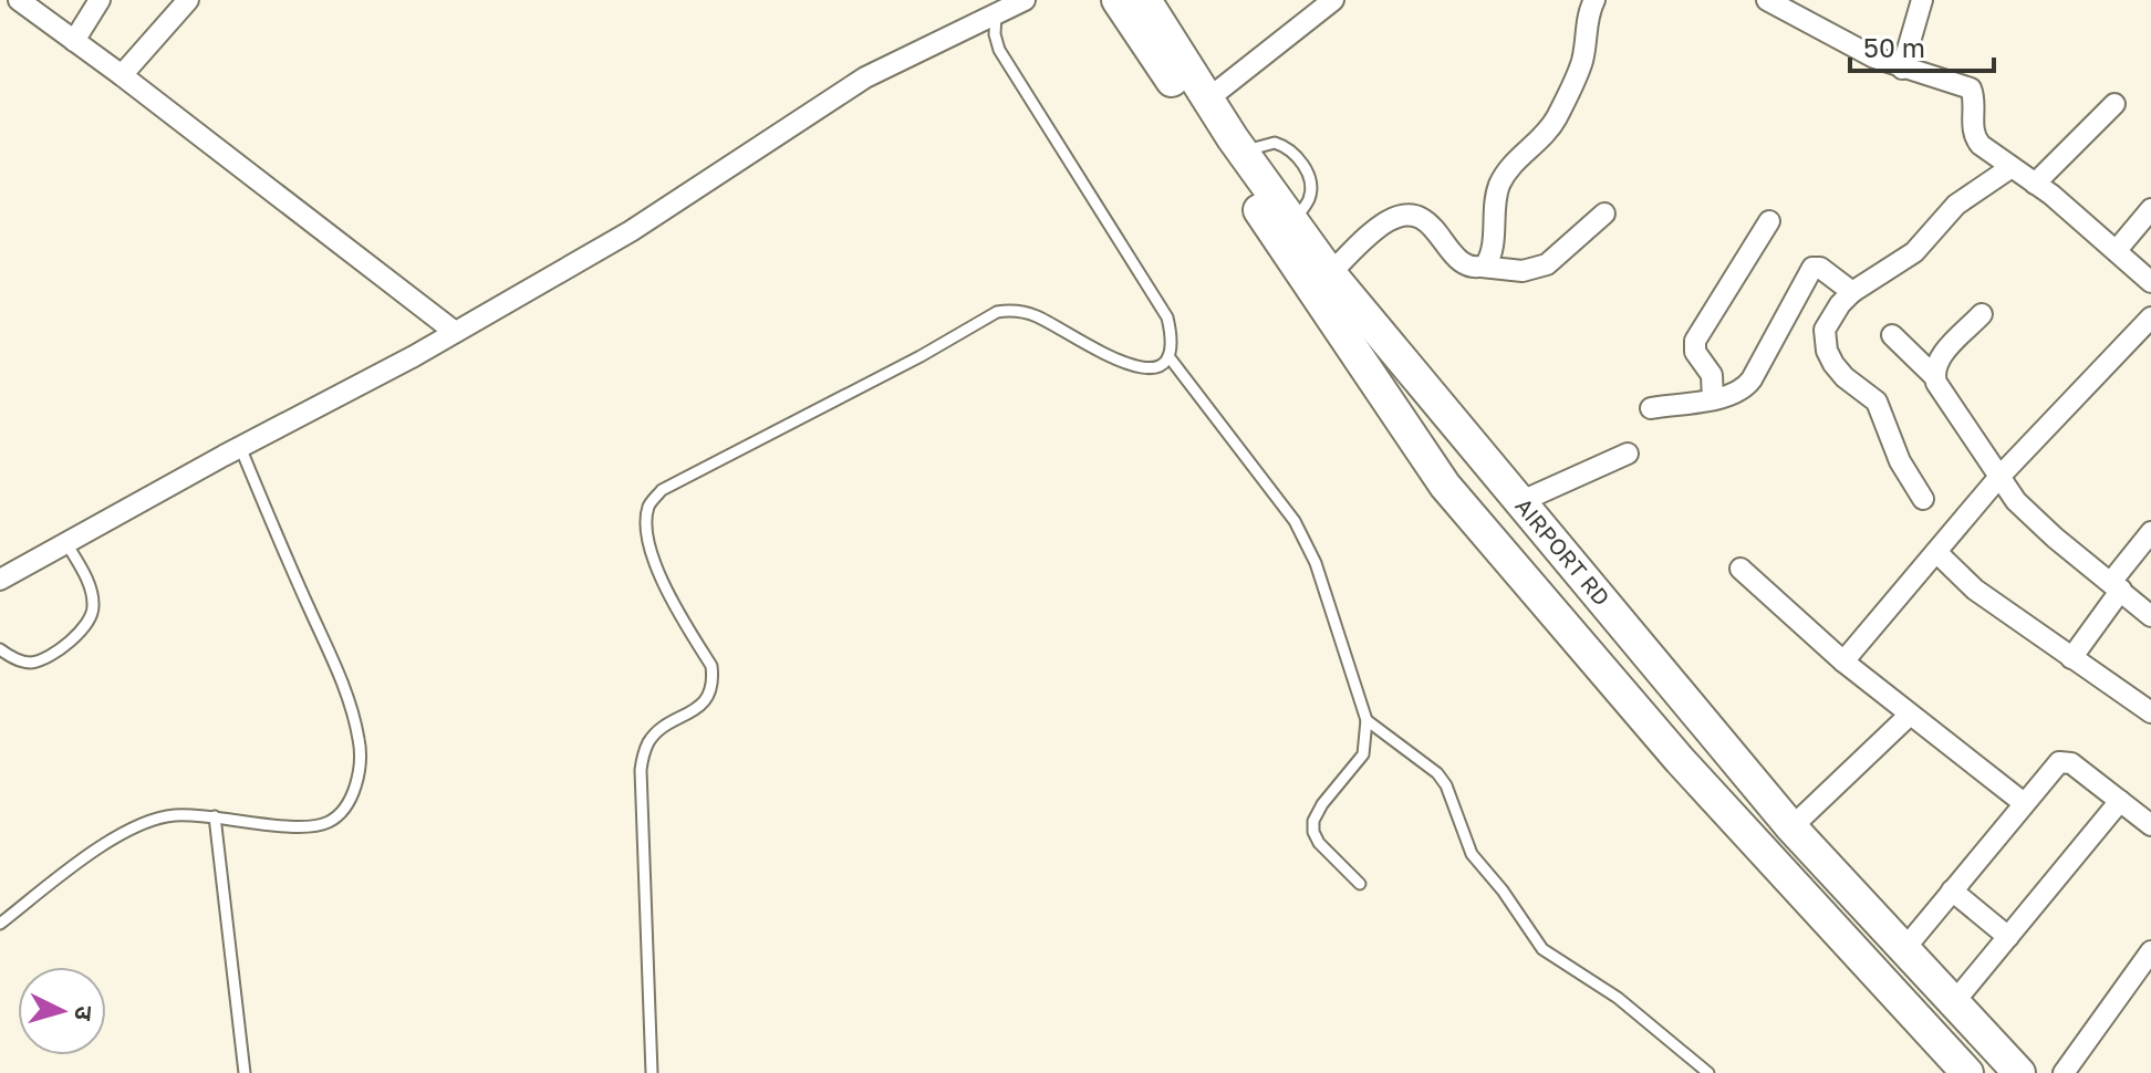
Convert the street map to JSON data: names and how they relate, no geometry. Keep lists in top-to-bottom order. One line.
{"streets":{"main road":["AIRPORT RD"]},"scale_bar":"50 m","north":"right"}
